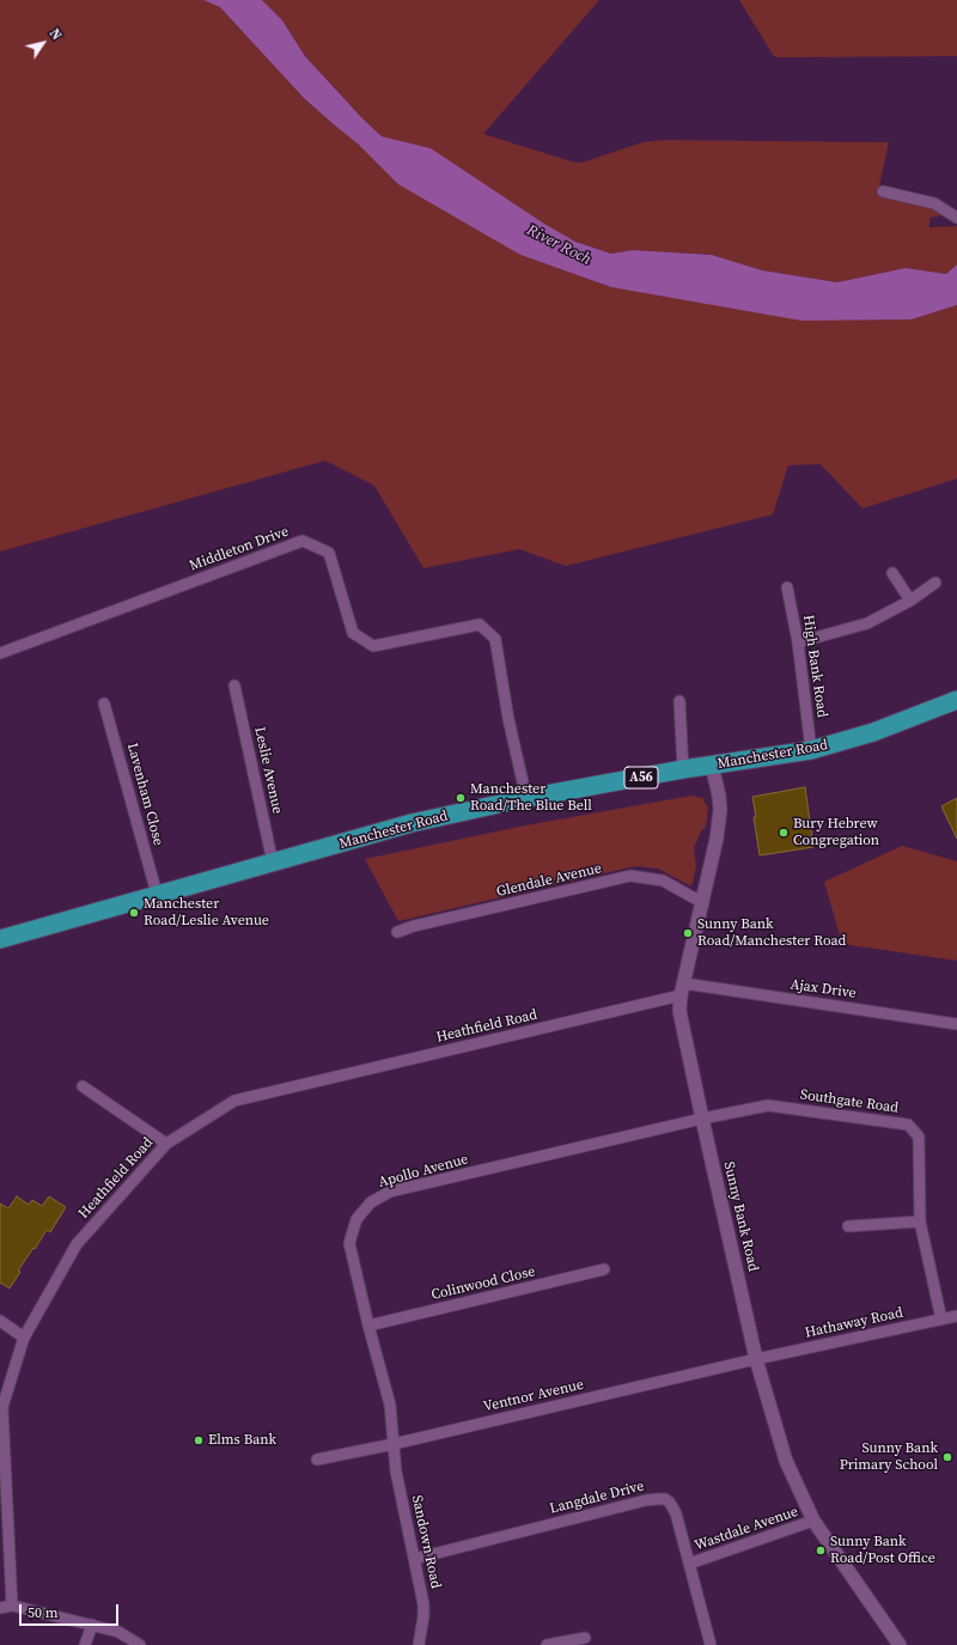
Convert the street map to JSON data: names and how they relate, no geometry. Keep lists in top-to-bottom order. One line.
{"streets":{"highway":["Manchester Road","A56"],"street":["Middleton Drive","High Bank Road","Leslie Avenue","Lavenham Close","Glendale Avenue","Ajax Drive","Heathfield Road","Southgate Road","Apollo Avenue","Sunny Bank Road","Colinwood Close","Hathaway Road","Ventnor Avenue","Langdale Drive","Wastdale Avenue","Sandown Road"]},"crossings":[["Middleton Drive","Manchester Road"],["High Bank Road","Manchester Road"],["Manchester Road","Leslie Avenue"],["Manchester Road","Lavenham Close"],["Manchester Road","Sunny Bank Road"],["Glendale Avenue","Sunny Bank Road"],["Ajax Drive","Heathfield Road"],["Ajax Drive","Sunny Bank Road"],["Heathfield Road","Sunny Bank Road"],["Southgate Road","Apollo Avenue"],["Southgate Road","Sunny Bank Road"],["Southgate Road","Hathaway Road"],["Apollo Avenue","Sunny Bank Road"],["Apollo Avenue","Colinwood Close"],["Apollo Avenue","Ventnor Avenue"],["Apollo Avenue","Sandown Road"],["Sunny Bank Road","Hathaway Road"],["Sunny Bank Road","Ventnor Avenue"],["Sunny Bank Road","Wastdale Avenue"],["Hathaway Road","Ventnor Avenue"],["Ventnor Avenue","Sandown Road"],["Langdale Drive","Wastdale Avenue"],["Langdale Drive","Sandown Road"]],"water":["River Roch"],"places":["Manchester Road/The Blue Bell","Bury Hebrew Congregation","Manchester Road/Leslie Avenue","Sunny Bank Road/Manchester Road","Elms Bank","Sunny Bank Primary School","Sunny Bank Road/Post Office"],"scale_bar":"50 m","north":"top right"}
